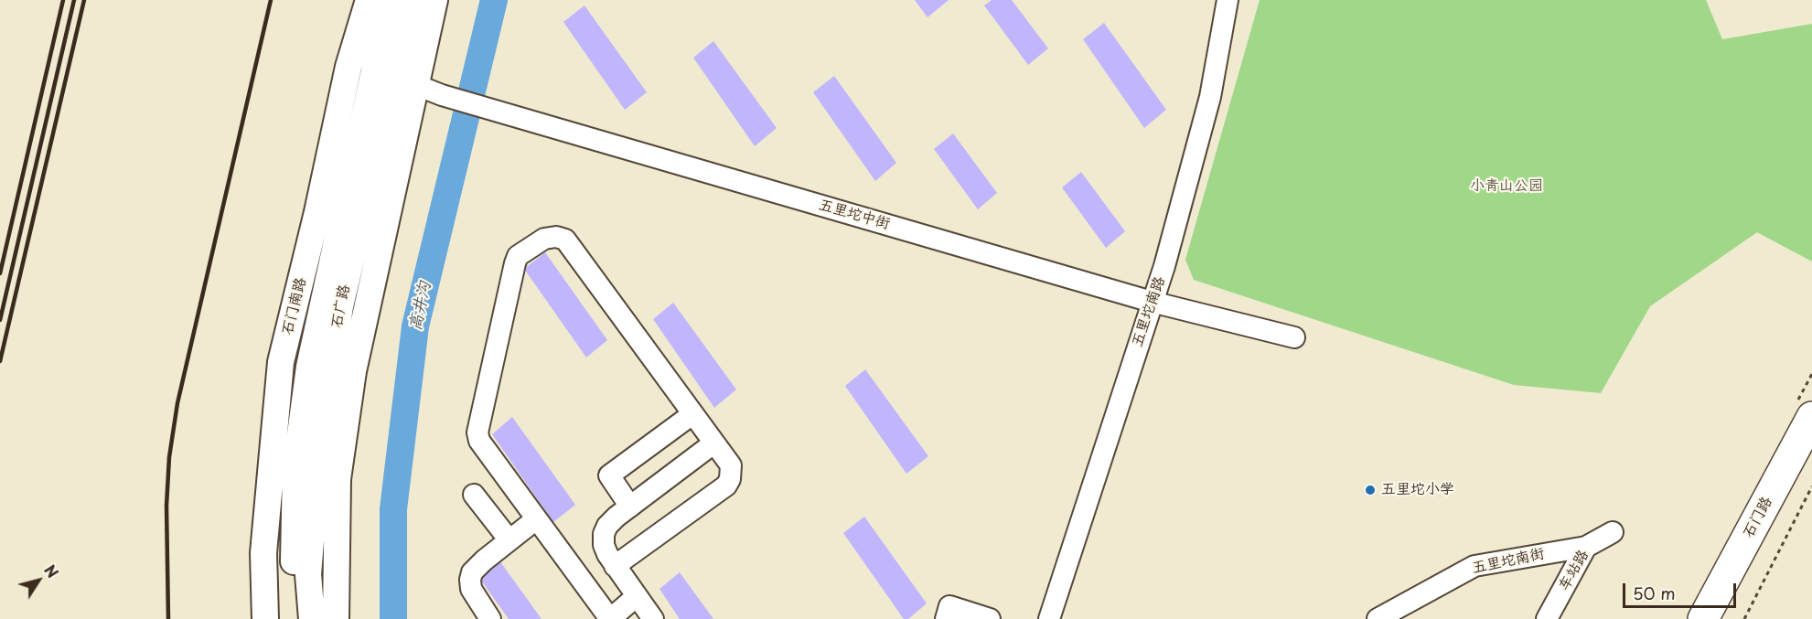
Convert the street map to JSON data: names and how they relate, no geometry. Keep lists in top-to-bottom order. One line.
{"streets":{"highway":["石门路"],"main road":["石门南路","石广路"],"street":["五里坨中街","五里坨南路","五里坨南街","车站路"]},"crossings":[["五里坨中街","五里坨南路"],["五里坨南街","车站路"]],"water":["高井沟"],"parks":["小青山公园"],"places":["五里坨小学"],"scale_bar":"50 m","north":"top right"}
